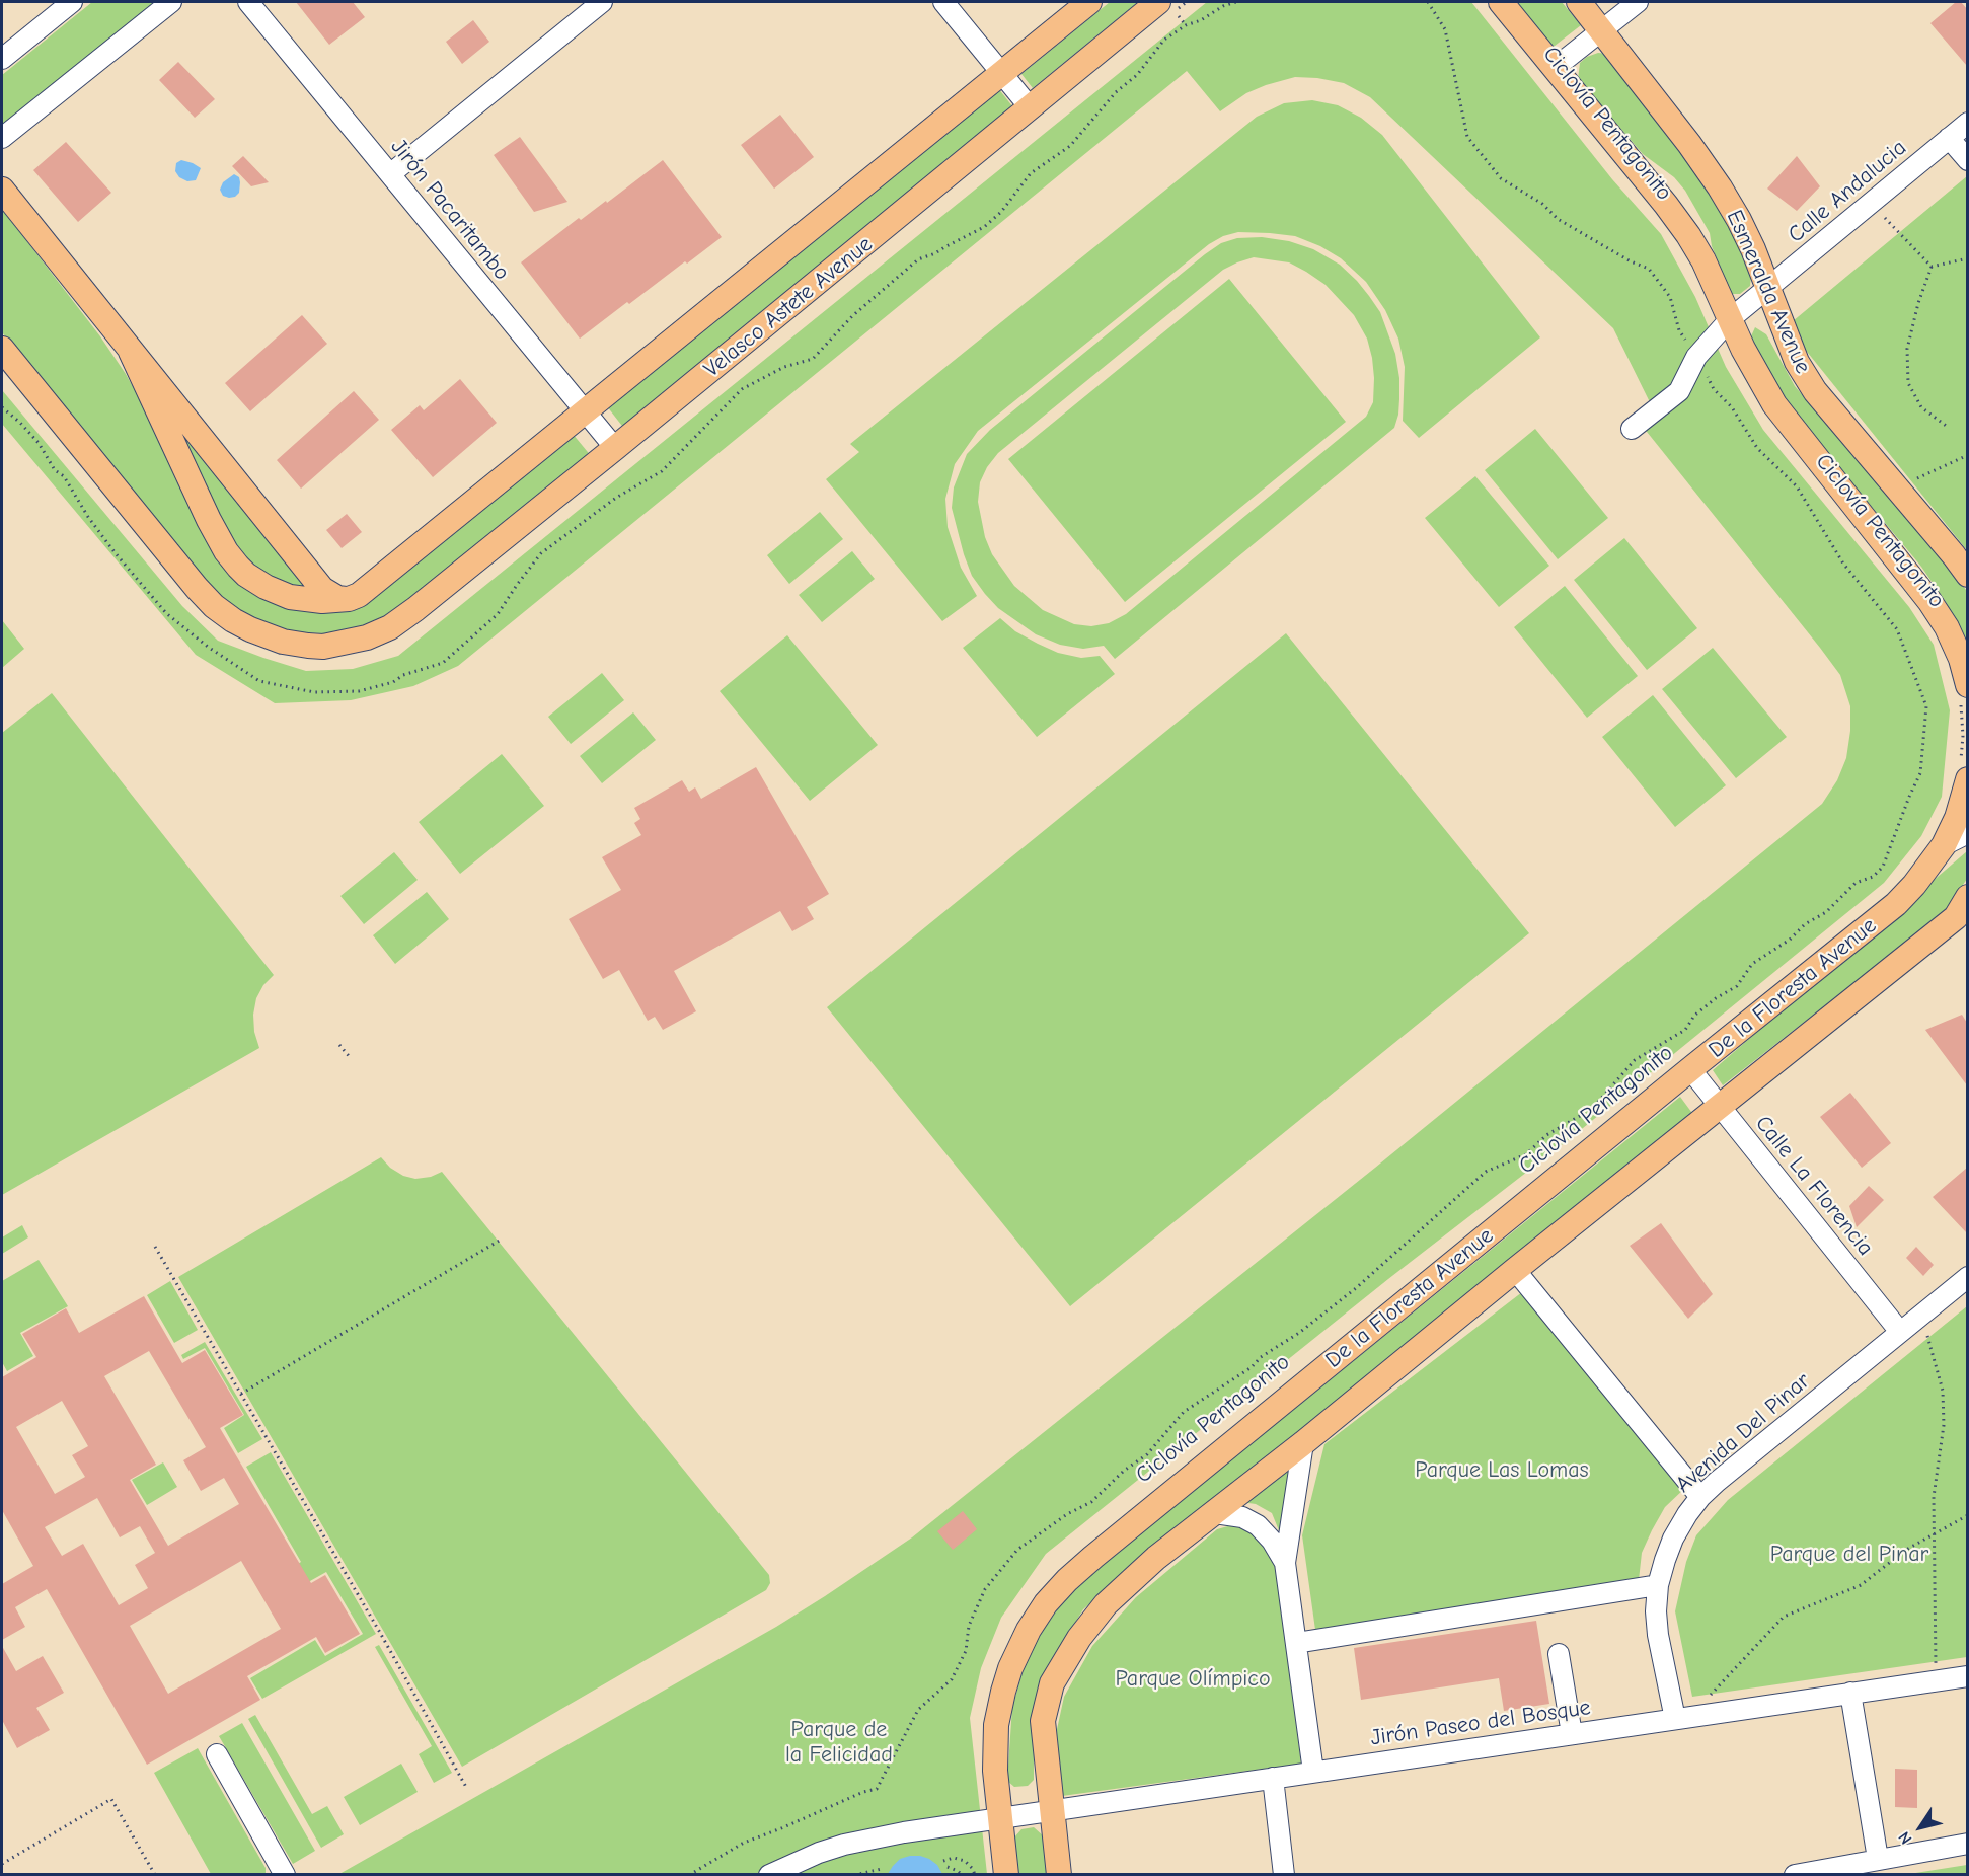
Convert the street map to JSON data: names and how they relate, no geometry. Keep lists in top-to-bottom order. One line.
{"streets":{"main road":["Esmeralda Avenue","Velasco Astete Avenue","De la Floresta Avenue"],"street":["Calle Andalucia","Jirón Pacaritambo","Calle La Florencia","Avenida Del Pinar","Jirón Paseo del Bosque"]},"crossings":[["Calle Andalucia","Esmeralda Avenue"],["Jirón Pacaritambo","Velasco Astete Avenue"],["De la Floresta Avenue","Calle La Florencia"],["De la Floresta Avenue","Jirón Paseo del Bosque"],["Calle La Florencia","Avenida Del Pinar"],["Avenida Del Pinar","Jirón Paseo del Bosque"]],"parks":["Parque Las Lomas","Parque del Pinar","Parque Olímpico","Parque de la Felicidad"],"north":"bottom left"}
